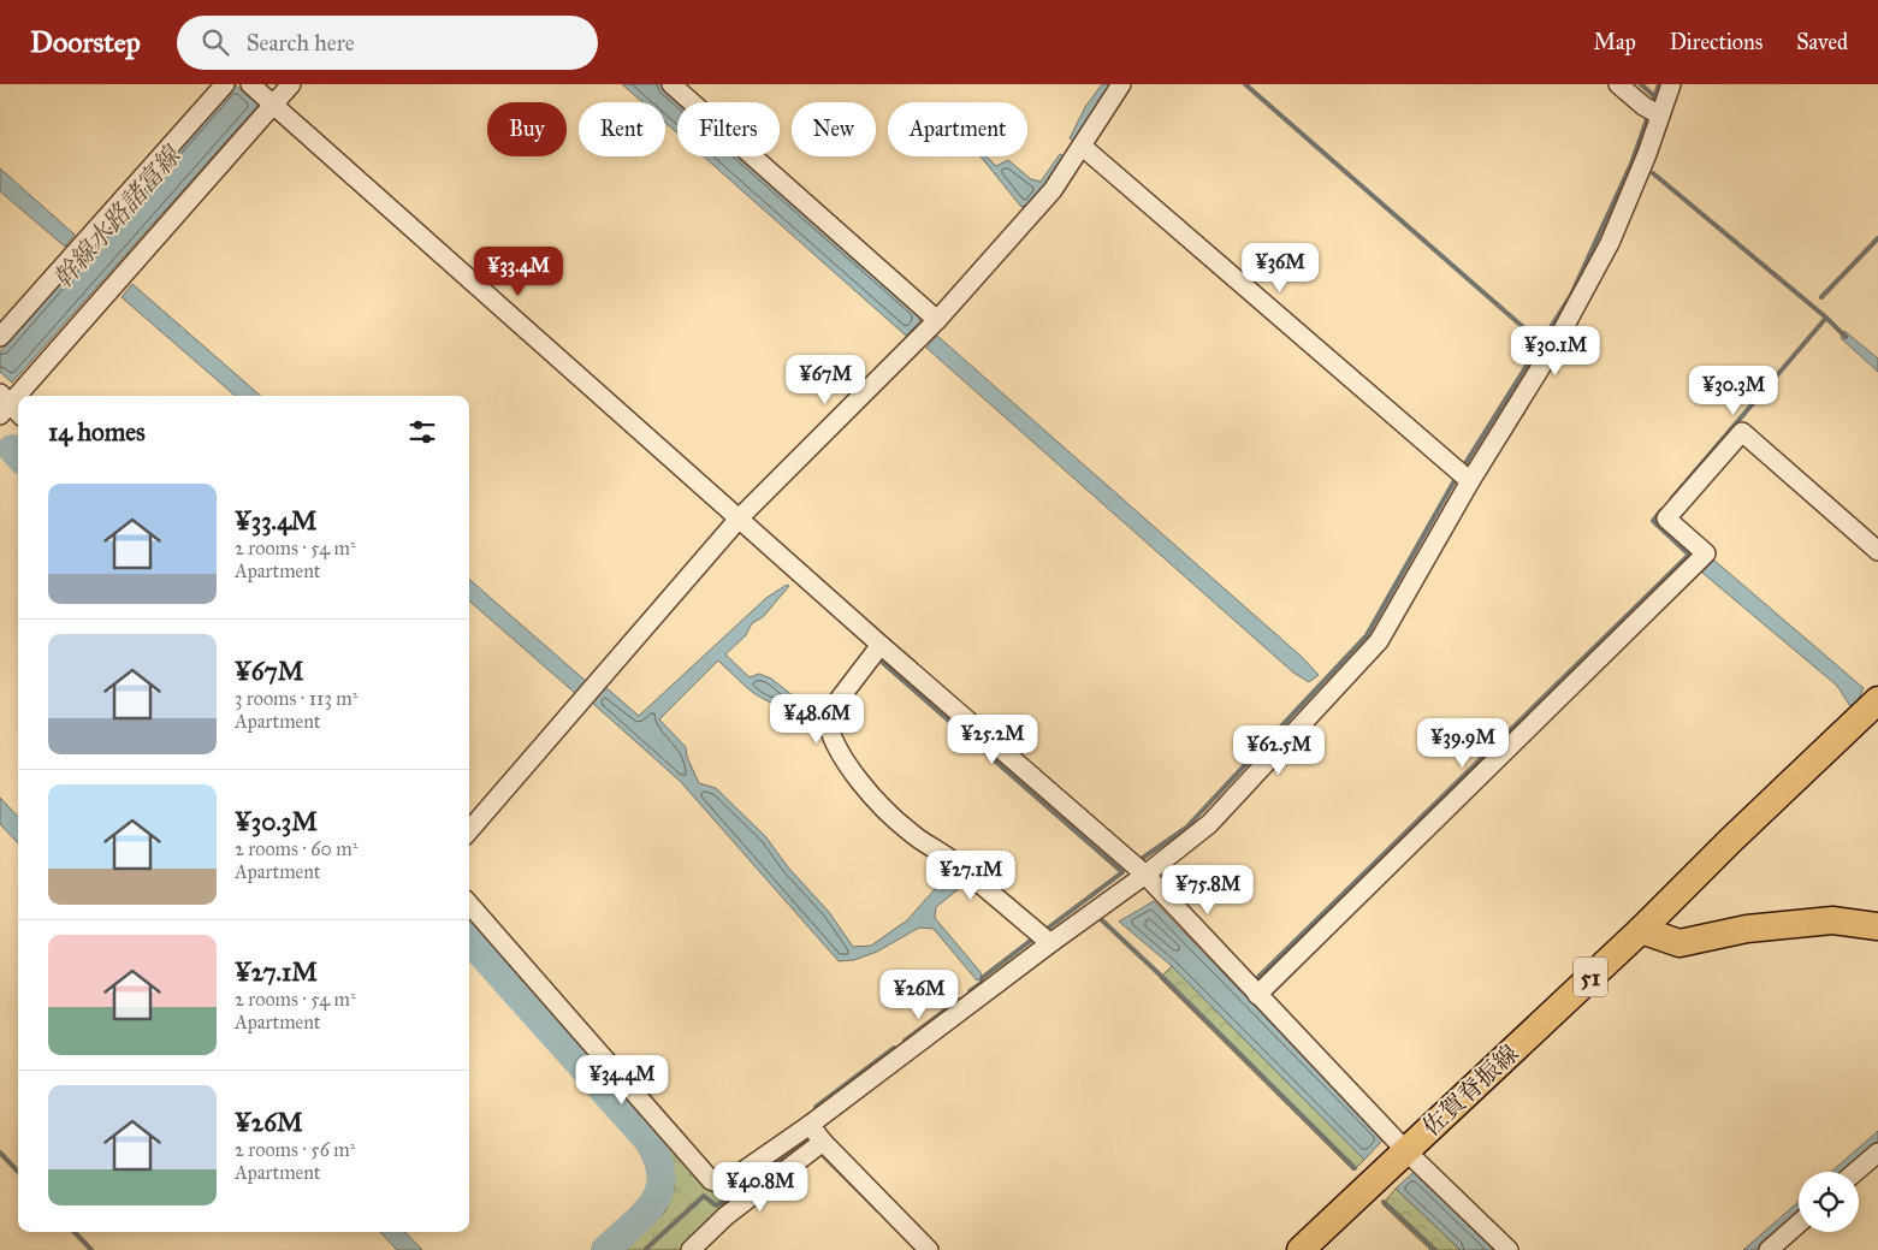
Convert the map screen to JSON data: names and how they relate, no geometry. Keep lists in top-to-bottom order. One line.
{"streets":{"main road":["51","佐賀脊振線"]},"water":["幹線水路諸富線"],"page":{"header":"Doorstep","search":"Search here","nav":["Map","Directions","Saved"],"chip":["Buy","Rent","Filters","New","Apartment"],"price":["¥36M","¥33.4M","¥30.1M","¥67M","¥30.3M","¥48.6M","¥25.2M","¥39.9M","¥62.5M","¥27.1M","¥75.8M","¥26M","¥34.4M","¥40.8M"],"heading":"14 homes","list":[{"name":"¥33.4M","note":"2 rooms · 54 m² · Apartment"},{"name":"¥67M","note":"3 rooms · 113 m² · Apartment"},{"name":"¥30.3M","note":"2 rooms · 60 m² · Apartment"},{"name":"¥27.1M","note":"2 rooms · 54 m² · Apartment"},{"name":"¥26M","note":"2 rooms · 56 m² · Apartment"}]}}
